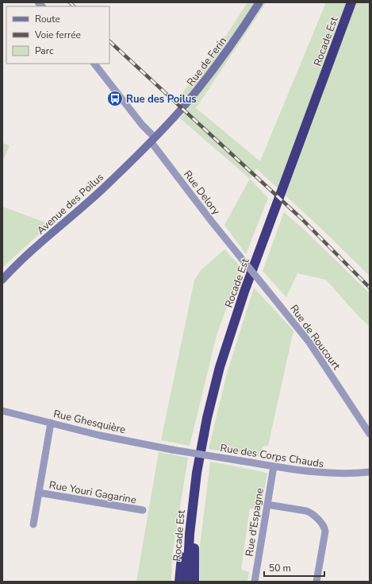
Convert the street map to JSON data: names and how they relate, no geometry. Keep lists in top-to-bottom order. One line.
{"streets":{"highway":["Rocade Est"],"street":["Rue de Ferin","Rue Delory","Avenue des Poilus","Rue de Roucourt","Rue Ghesquière","Rue des Corps Chauds","Rue Youri Gagarine","Rue d'Espagne"]},"crossings":[["Rue de Ferin","Rue Delory"],["Rue de Ferin","Avenue des Poilus"],["Rue Delory","Avenue des Poilus"],["Rue Delory","Rue de Roucourt"],["Rue Ghesquière","Rue des Corps Chauds"],["Rue des Corps Chauds","Rue d'Espagne"]],"places":{"bus stop":["Rue des Poilus"]},"legend":["Route","Voie ferrée","Parc"],"scale_bar":"50 m"}
